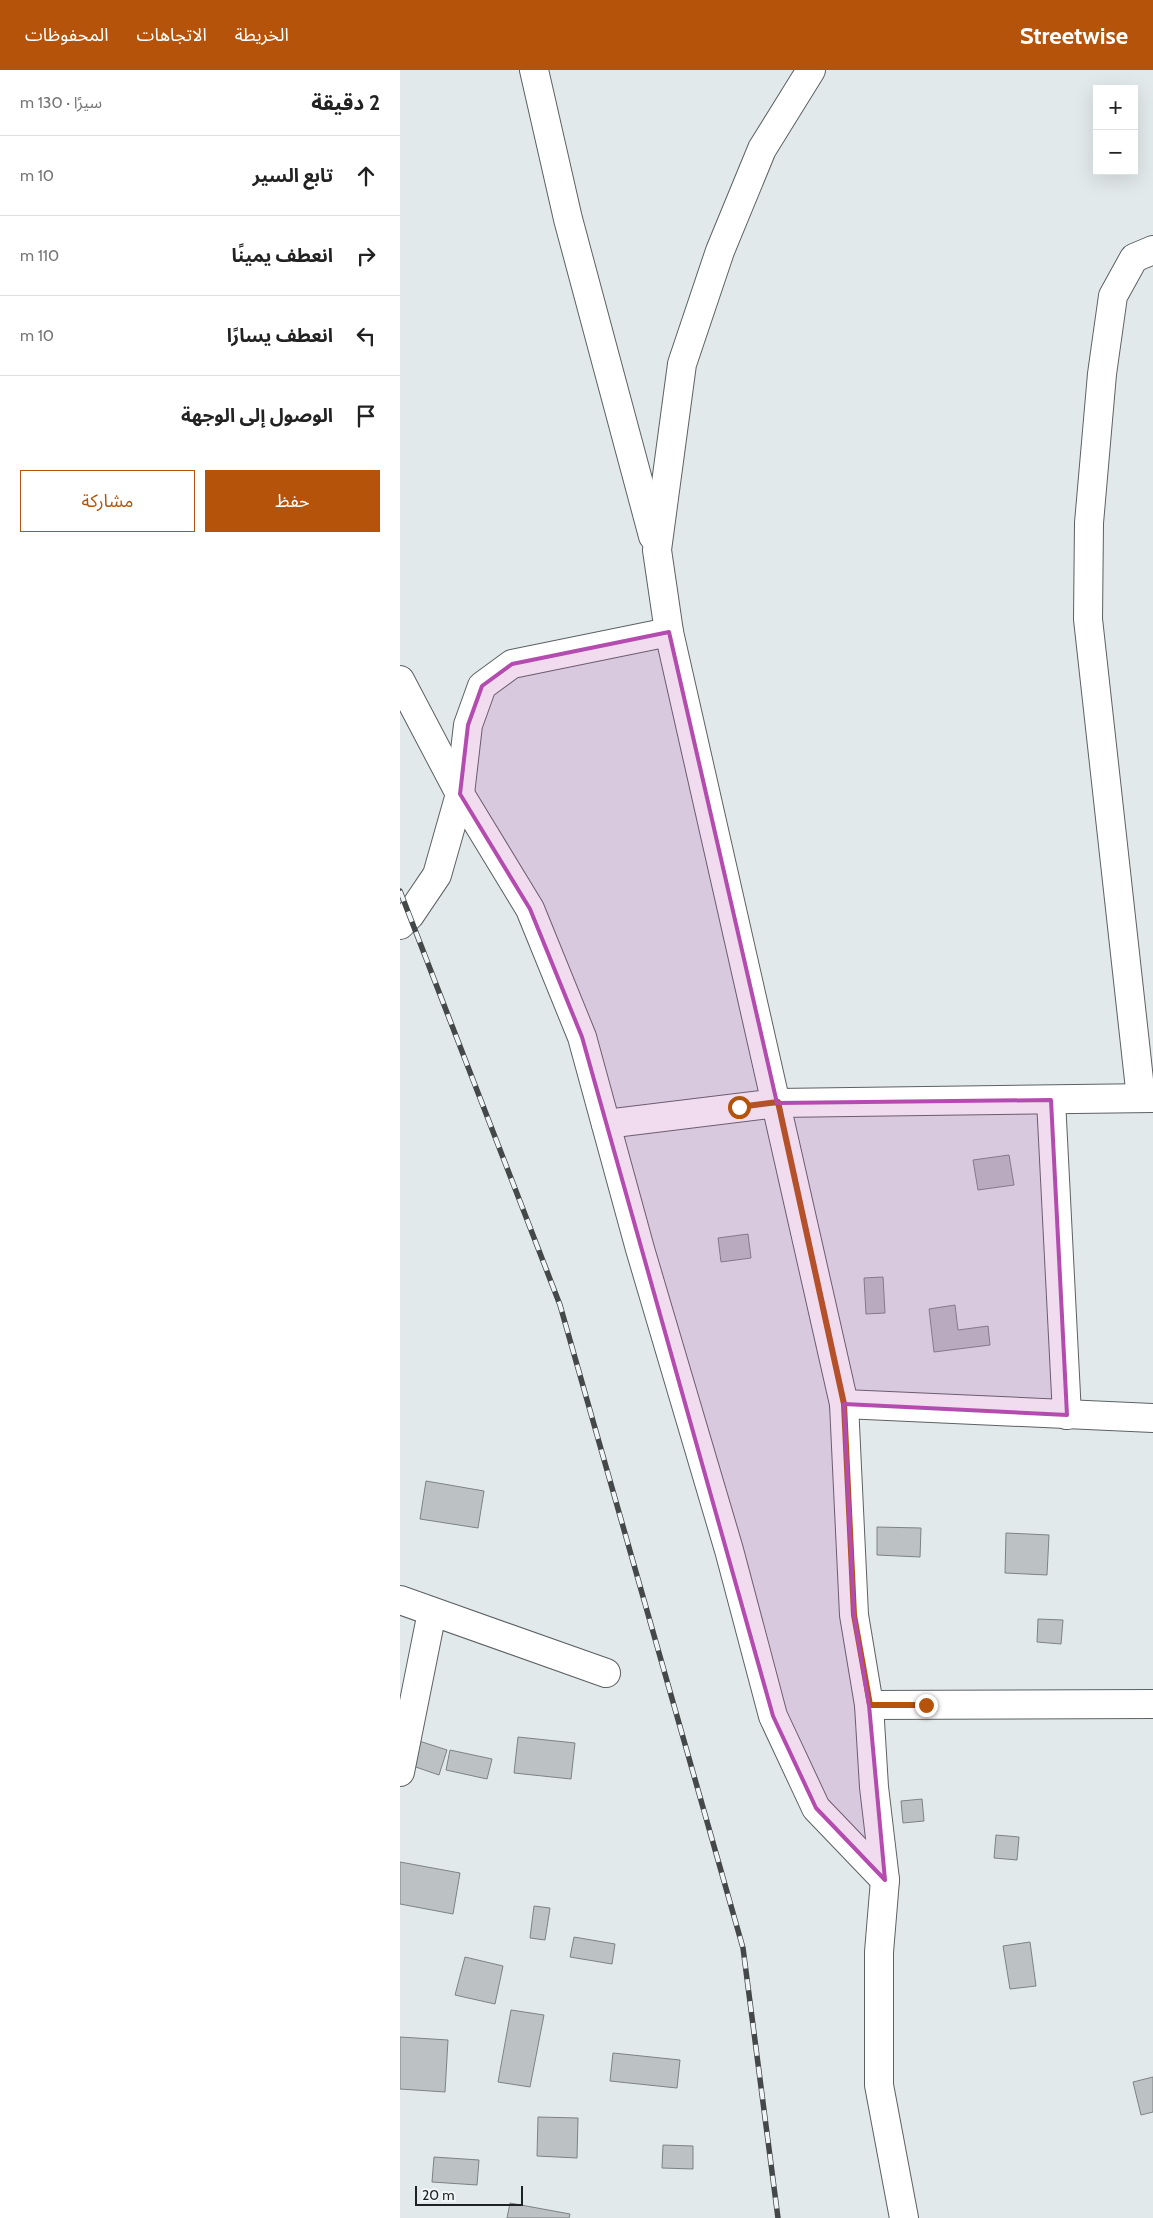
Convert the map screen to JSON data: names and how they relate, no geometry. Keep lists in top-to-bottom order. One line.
{"scale_bar":"20 m","page":{"header":"Streetwise","nav":["الخريطة","الاتجاهات","المحفوظات"],"heading":["2 دقيقة","سيرًا · 130 m"],"map_buttons":["+","−"],"list":[["تابع السير","10 m"],["انعطف يمينًا","110 m"],["انعطف يسارًا","10 m"],"الوصول إلى الوجهة"],"buttons":["حفظ","مشاركة"],"scale":"20 m"}}
